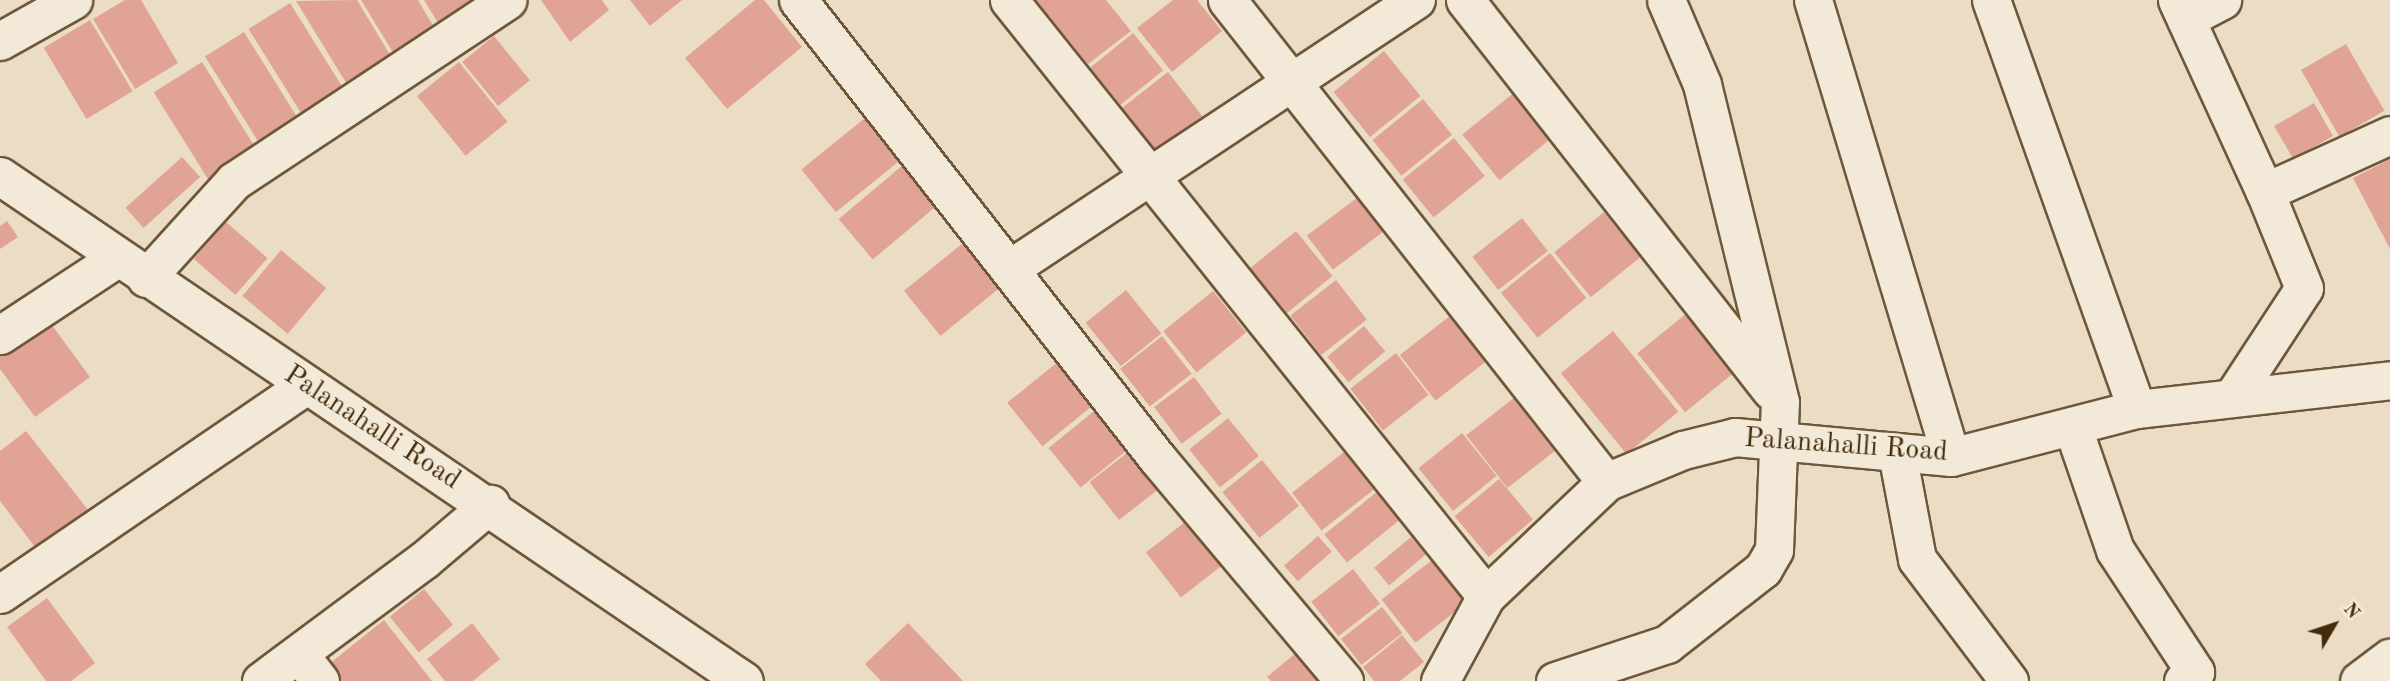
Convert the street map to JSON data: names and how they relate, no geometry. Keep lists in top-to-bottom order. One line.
{"streets":{"street":["Palanahalli Road"]},"north":"top right"}
